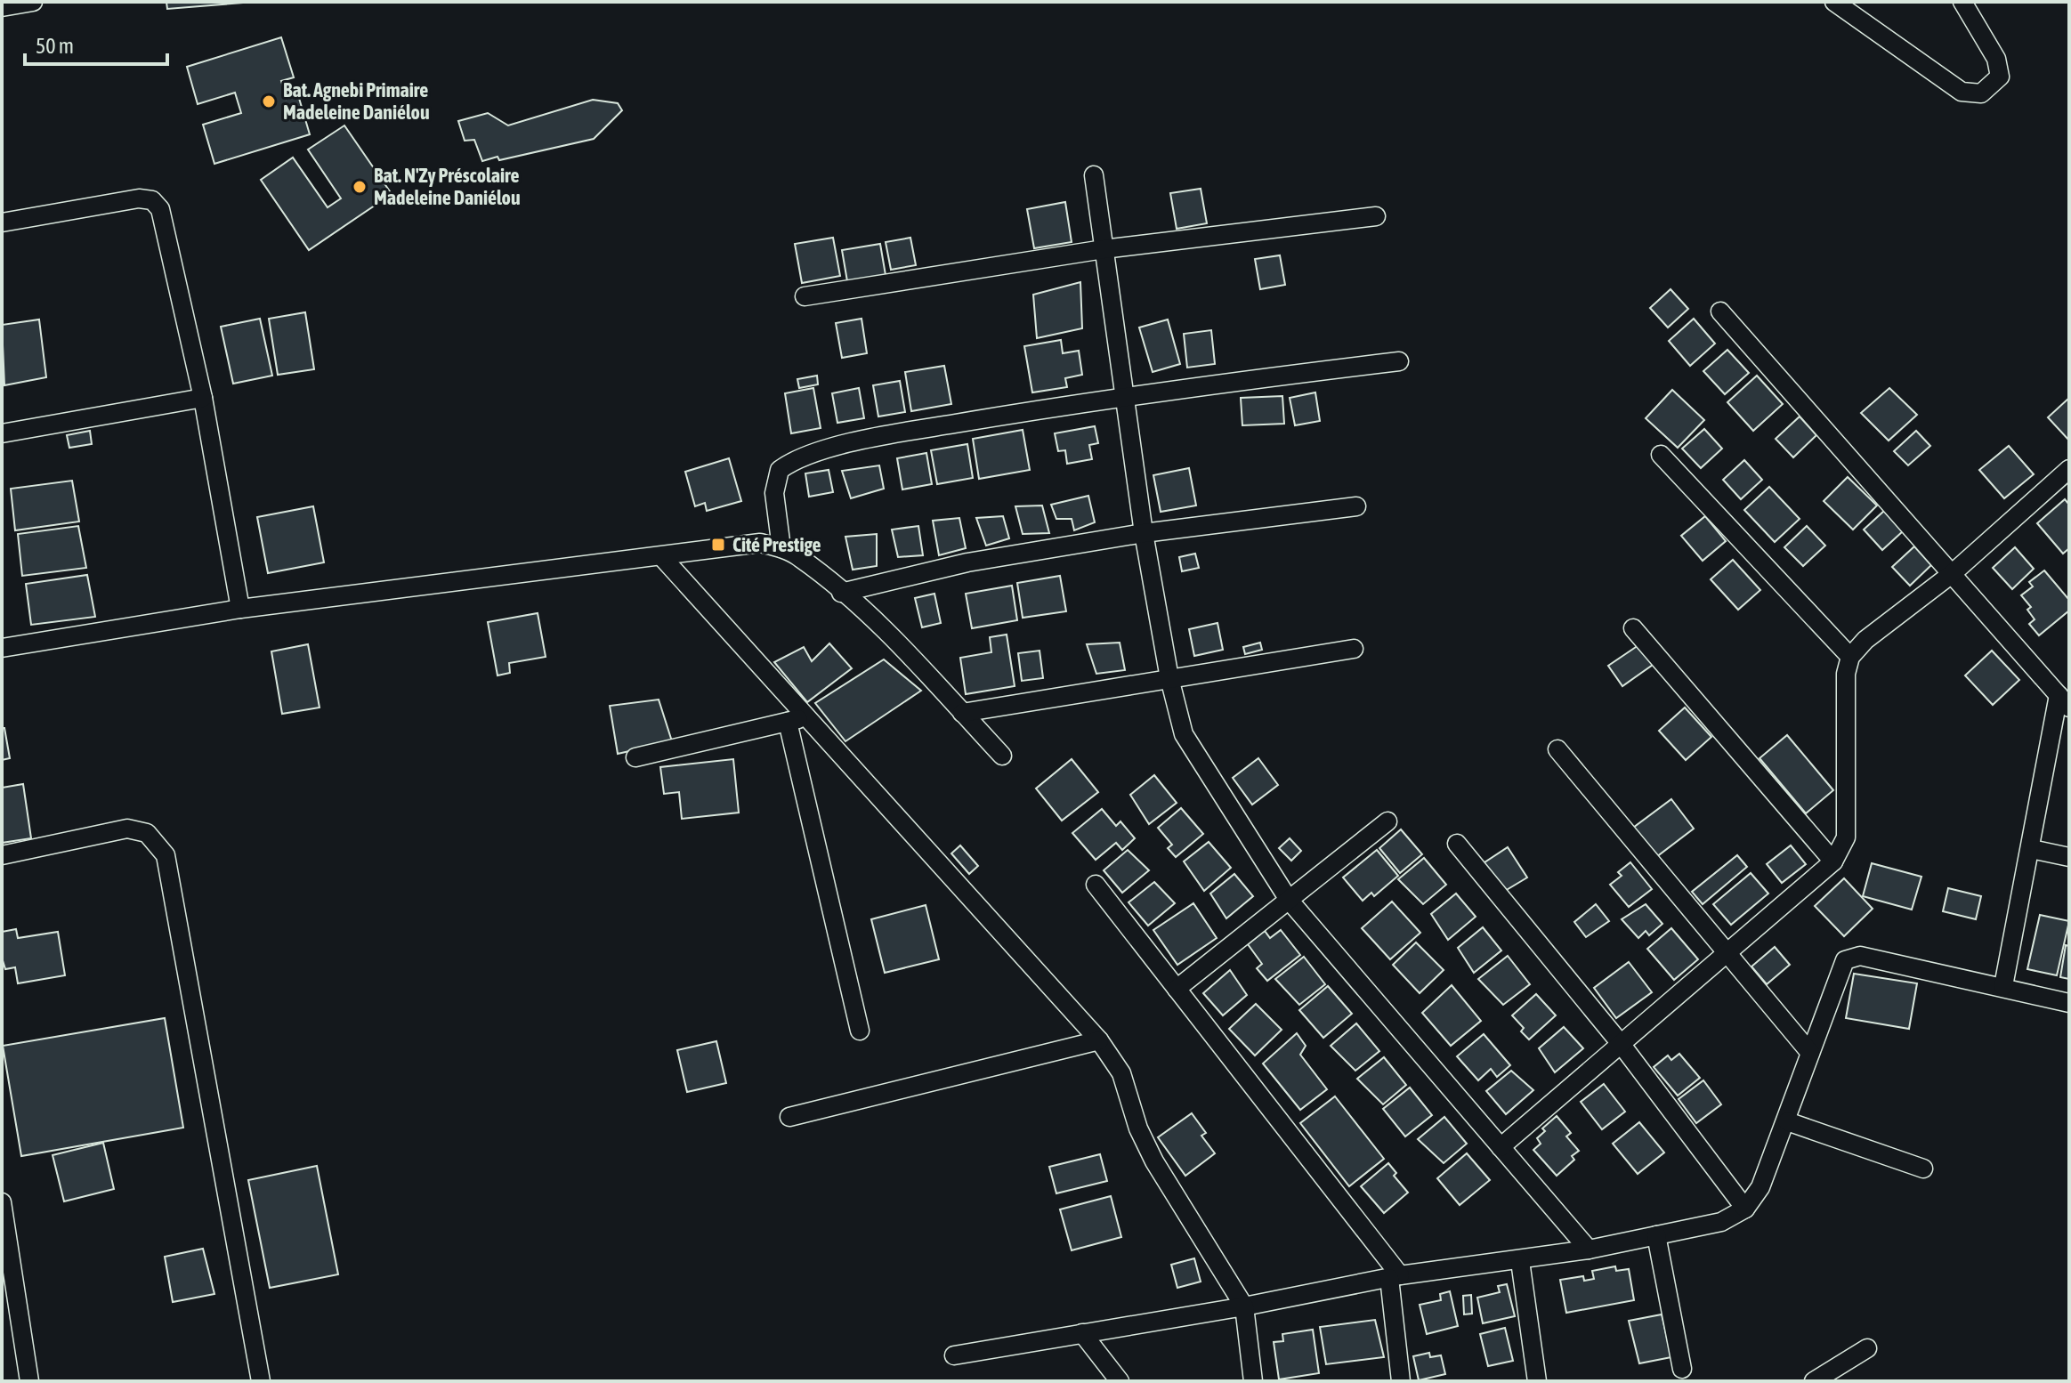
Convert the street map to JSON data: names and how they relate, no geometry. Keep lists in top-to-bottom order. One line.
{"places":{"other":["Bat. Agnebi Primaire Madeleine Daniélou","Bat. N'Zy Préscolaire Madeleine Daniélou"],"transit":["Cité Prestige"]},"scale_bar":"50 m"}
